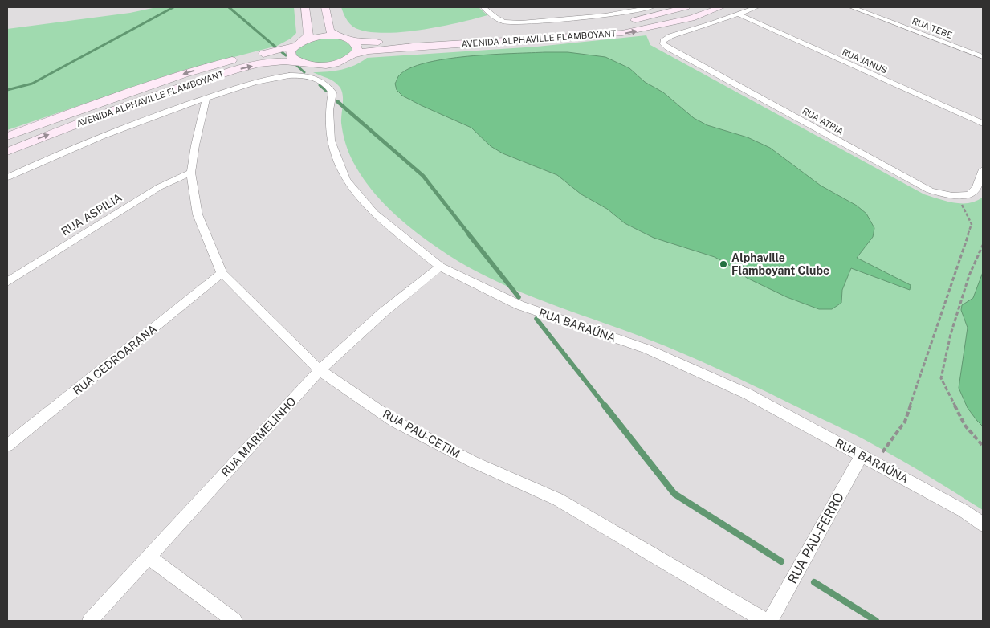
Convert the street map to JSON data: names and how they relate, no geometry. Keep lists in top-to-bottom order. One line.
{"streets":{"street":["RUA TEBE","AVENIDA ALPHAVILLE FLAMBOYANT","RUA JANUS","RUA ATRIA","RUA ASPILIA","RUA BARAÚNA","RUA CEDROARANA","RUA PAU-CETIM","RUA MARMELINHO","RUA PAU-FERRO"]},"crossings":[["RUA JANUS","RUA ATRIA"],["RUA ASPILIA","RUA PAU-CETIM"],["RUA BARAÚNA","RUA PAU-CETIM"],["RUA BARAÚNA","RUA MARMELINHO"],["RUA BARAÚNA","RUA PAU-FERRO"],["RUA CEDROARANA","RUA PAU-CETIM"],["RUA PAU-CETIM","RUA MARMELINHO"]],"places":["Alphaville Flamboyant Clube"]}
